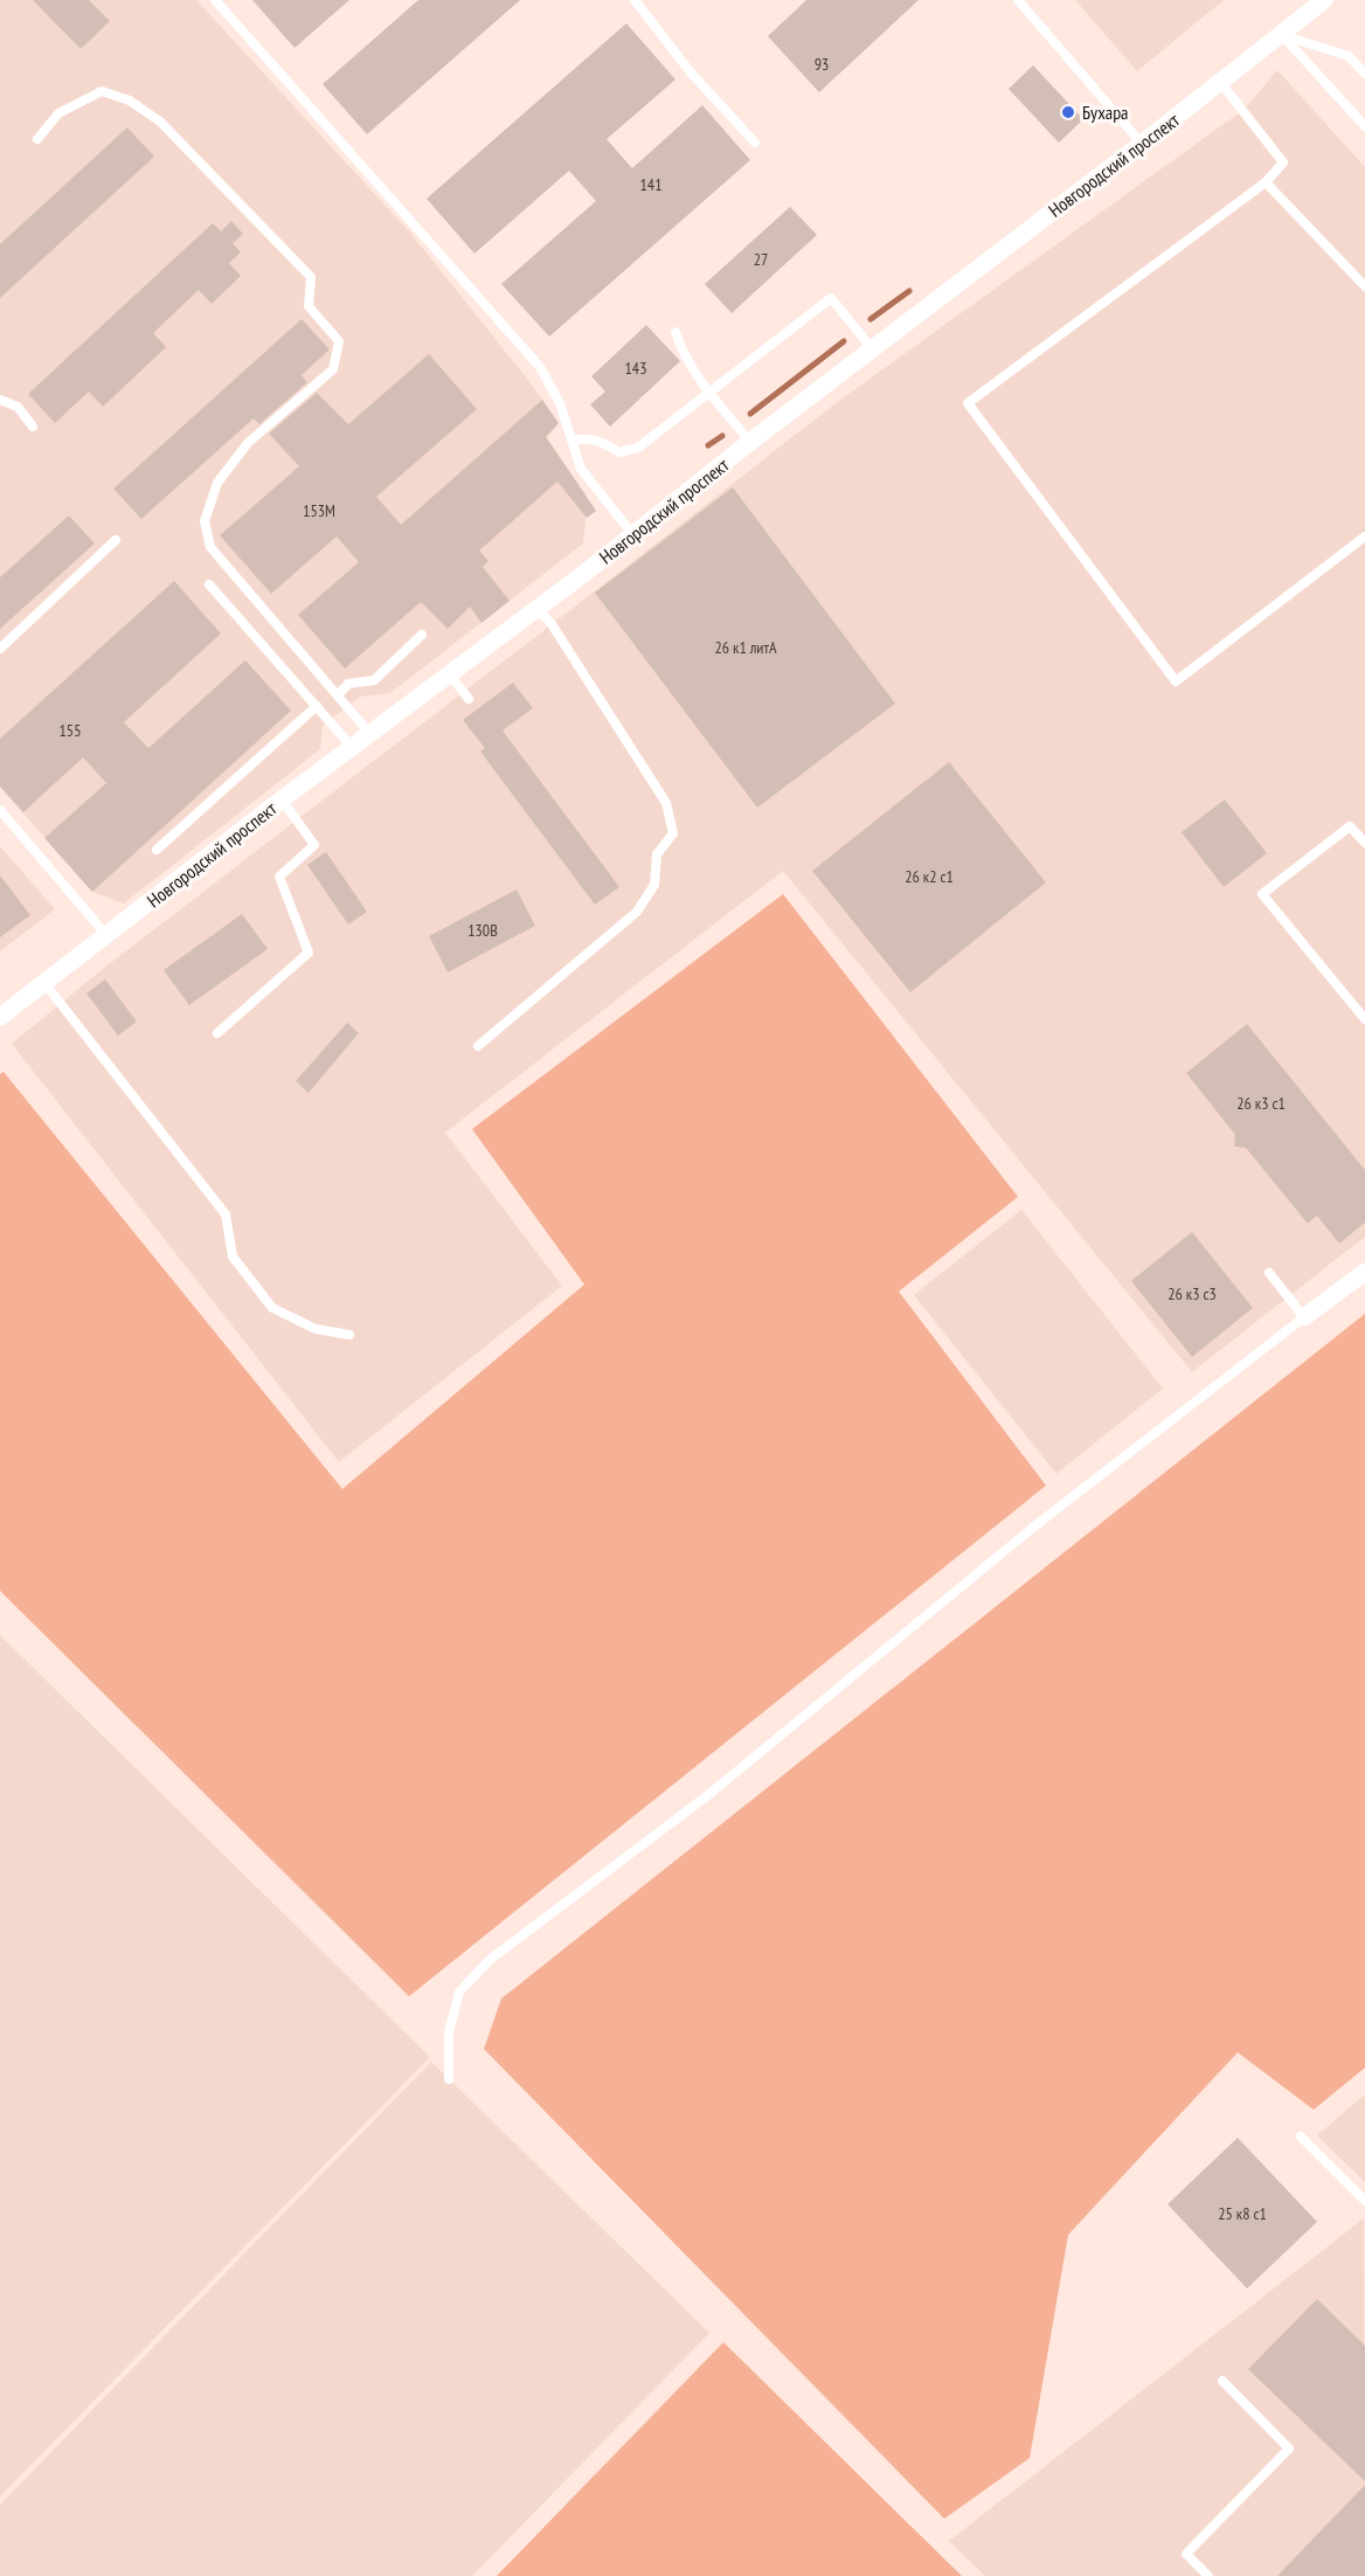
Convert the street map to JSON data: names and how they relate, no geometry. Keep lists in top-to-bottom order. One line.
{"streets":{"street":["Новгородский проспект"]},"places":["Бухара"],"house_numbers":["93","141","27","143","153М","26 к1 литА","155","26 к2 с1","130В","26 к3 с1","26 к3 с3","25 к8 с1"]}
